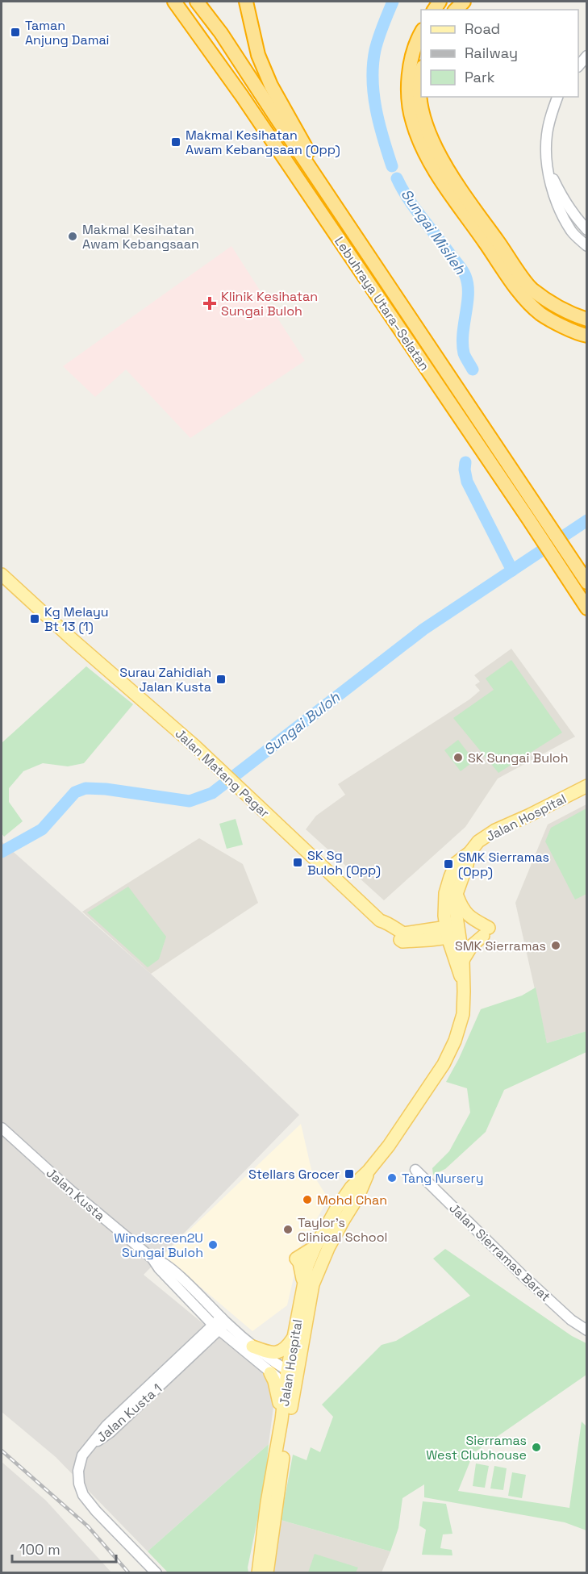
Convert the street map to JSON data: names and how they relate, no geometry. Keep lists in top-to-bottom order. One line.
{"streets":{"highway":["Lebuhraya Utara–Selatan"],"main road":["Jalan Matang Pagar","Jalan Hospital"],"street":["Jalan Kusta","Jalan Sierramas Barat","Jalan Kusta 1"]},"crossings":[["Jalan Hospital","Jalan Kusta"],["Jalan Kusta","Jalan Kusta 1"]],"water":["Sungai Misileh","Sungai Buloh"],"places":{"transit":["Taman Anjung Damai","Makmal Kesihatan Awam Kebangsaan (Opp)","Kg Melayu Bt 13 (1)","Surau Zahidiah Jalan Kusta","SK Sg Buloh (Opp)","SMK Sierramas (Opp)","Stellars Grocer"],"other":["Makmal Kesihatan Awam Kebangsaan","SK Sungai Buloh","SMK Sierramas","Tang Nursery","Mohd Chan","Taylor’s Clinical School","Windscreen2U Sungai Buloh","Sierramas West Clubhouse"],"health":["Klinik Kesihatan Sungai Buloh"]},"legend":["Road","Railway","Park"],"scale_bar":"100 m"}
